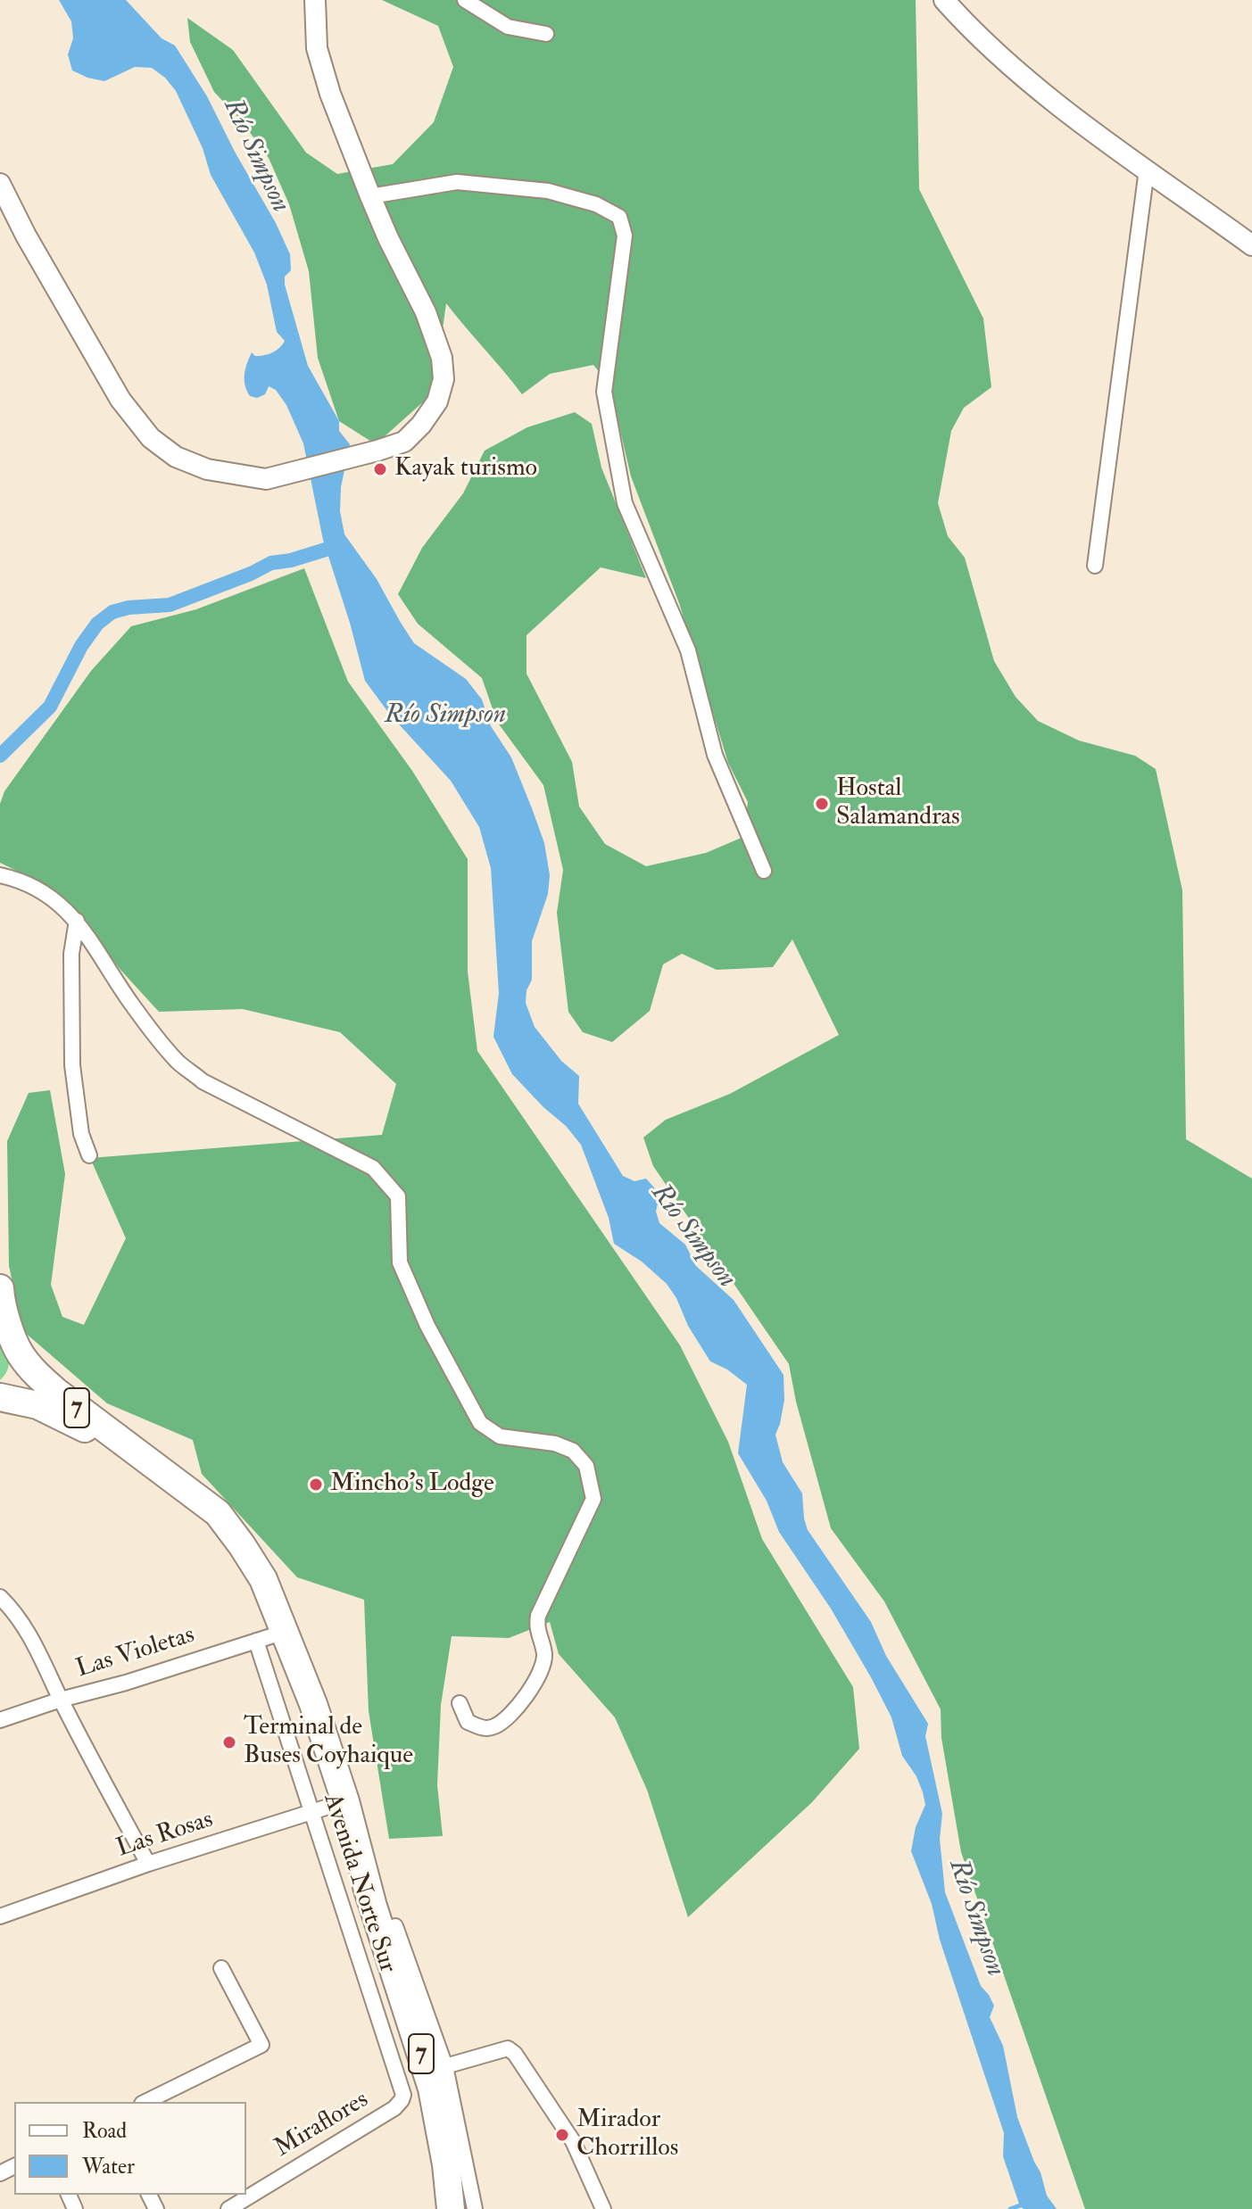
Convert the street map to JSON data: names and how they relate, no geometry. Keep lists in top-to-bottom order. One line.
{"streets":{"highway":["7"],"street":["Las Violetas","Las Rosas","Avenida Norte Sur","Miraflores"]},"crossings":[["7","Las Violetas"],["7","Las Rosas"],["Las Violetas","Avenida Norte Sur"],["Las Rosas","Avenida Norte Sur"],["Avenida Norte Sur","Miraflores"]],"water":["Río Simpson"],"places":["Kayak turismo","Hostal Salamandras","Mincho's Lodge","Terminal de Buses Coyhaique","Mirador Chorrillos"],"legend":["Road","Water"]}
